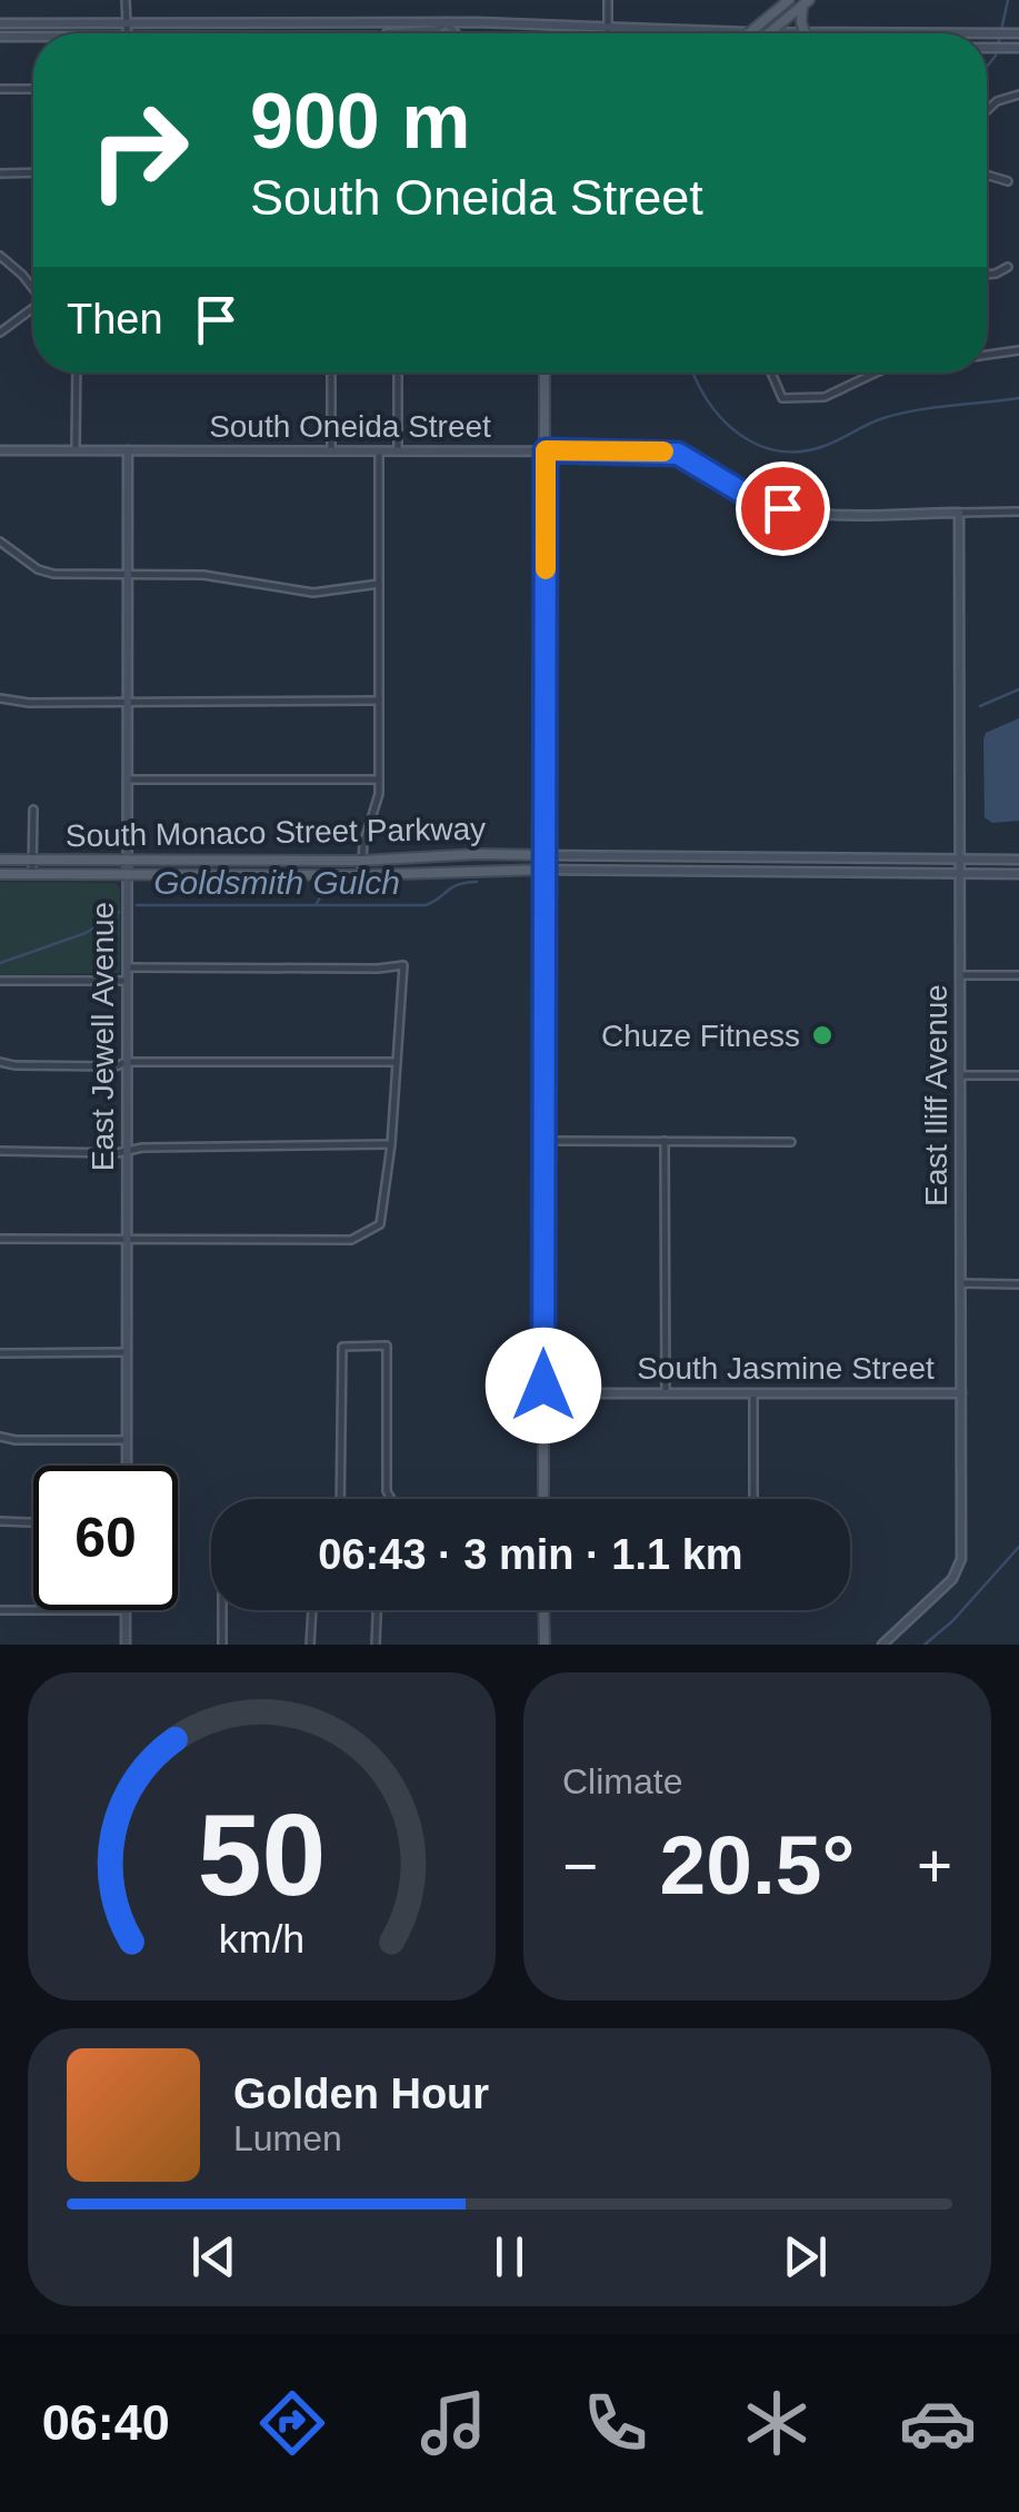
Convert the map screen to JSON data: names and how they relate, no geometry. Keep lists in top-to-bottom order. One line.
{"streets":{"main road":["South Monaco Street Parkway"],"street":["South Oneida Street","East Jewell Avenue","East Iliff Avenue","South Jasmine Street"]},"crossings":[["South Oneida Street","East Jewell Avenue"],["South Oneida Street","East Iliff Avenue"],["South Monaco Street Parkway","East Jewell Avenue"],["South Monaco Street Parkway","East Iliff Avenue"],["East Iliff Avenue","South Jasmine Street"]],"water":["Goldsmith Gulch"],"places":["Chuze Fitness"],"page":{"turn":["900 m","South Oneida Street"],"then":"Then","limit":"60","trip":"06:43 · 3 min · 1.1 km","tile":"Climate","heat":["−","20.5°","+"],"song":["Golden Hour","Lumen"],"tabs":"06:40","gauge":["50","km/h"]}}
